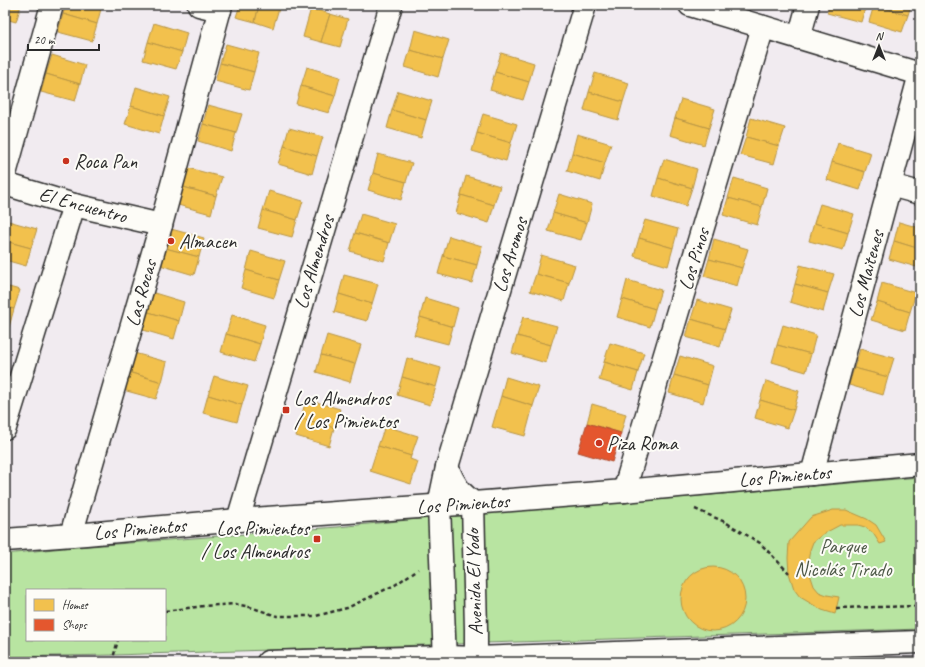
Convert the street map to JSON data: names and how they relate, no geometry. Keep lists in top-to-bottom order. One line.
{"streets":{"street":["El Encuentro","Los Aromos","Los Pinos","Los Almendros","Los Maitenes","Las Rocas","Los Pimientos","Avenida El Yodo"]},"crossings":[["El Encuentro","Las Rocas"],["Los Aromos","Los Pimientos"],["Los Aromos","Avenida El Yodo"],["Los Pinos","Los Pimientos"],["Los Almendros","Los Pimientos"],["Los Maitenes","Los Pimientos"],["Las Rocas","Los Pimientos"],["Los Pimientos","Avenida El Yodo"]],"parks":["Parque Nicolás Tirado"],"places":{"other":["Roca Pan","Almacen","Piza Roma"],"transit":["Los Almendros / Los Pimientos","Los Pimientos / Los Almendros"]},"legend":["Homes","Shops"],"scale_bar":"20 m","north":"top"}
